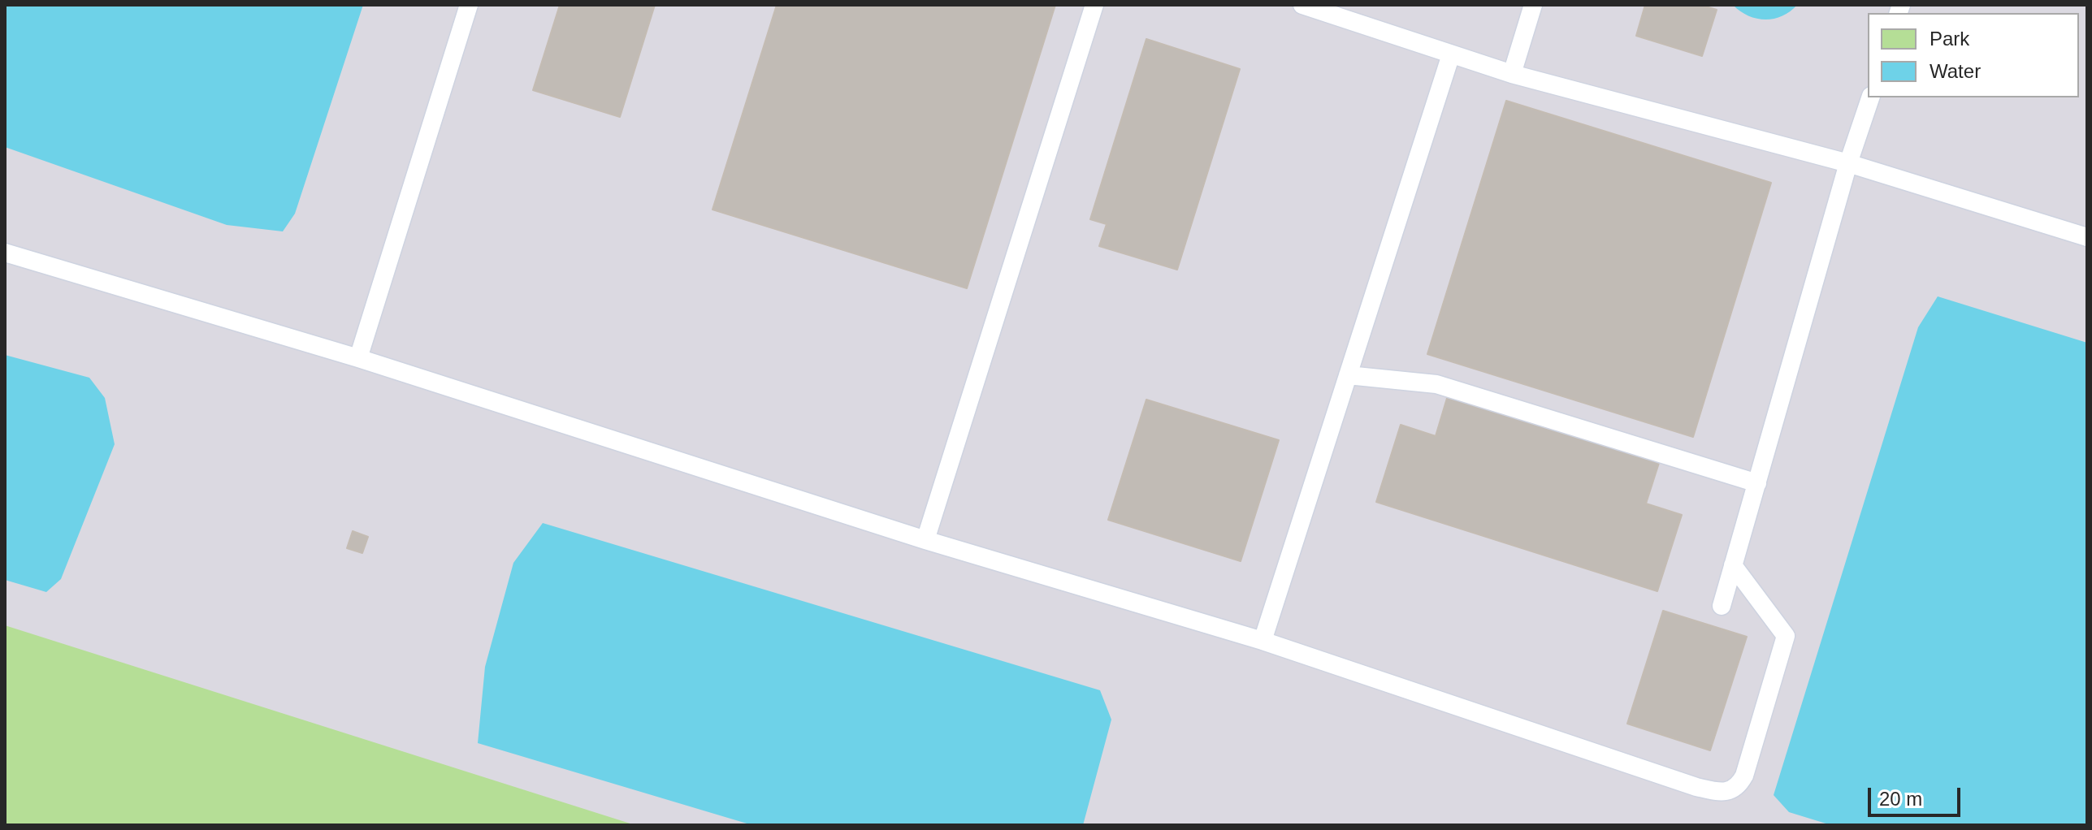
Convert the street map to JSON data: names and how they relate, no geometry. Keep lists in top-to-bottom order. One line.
{"legend":["Park","Water"],"scale_bar":"20 m"}
